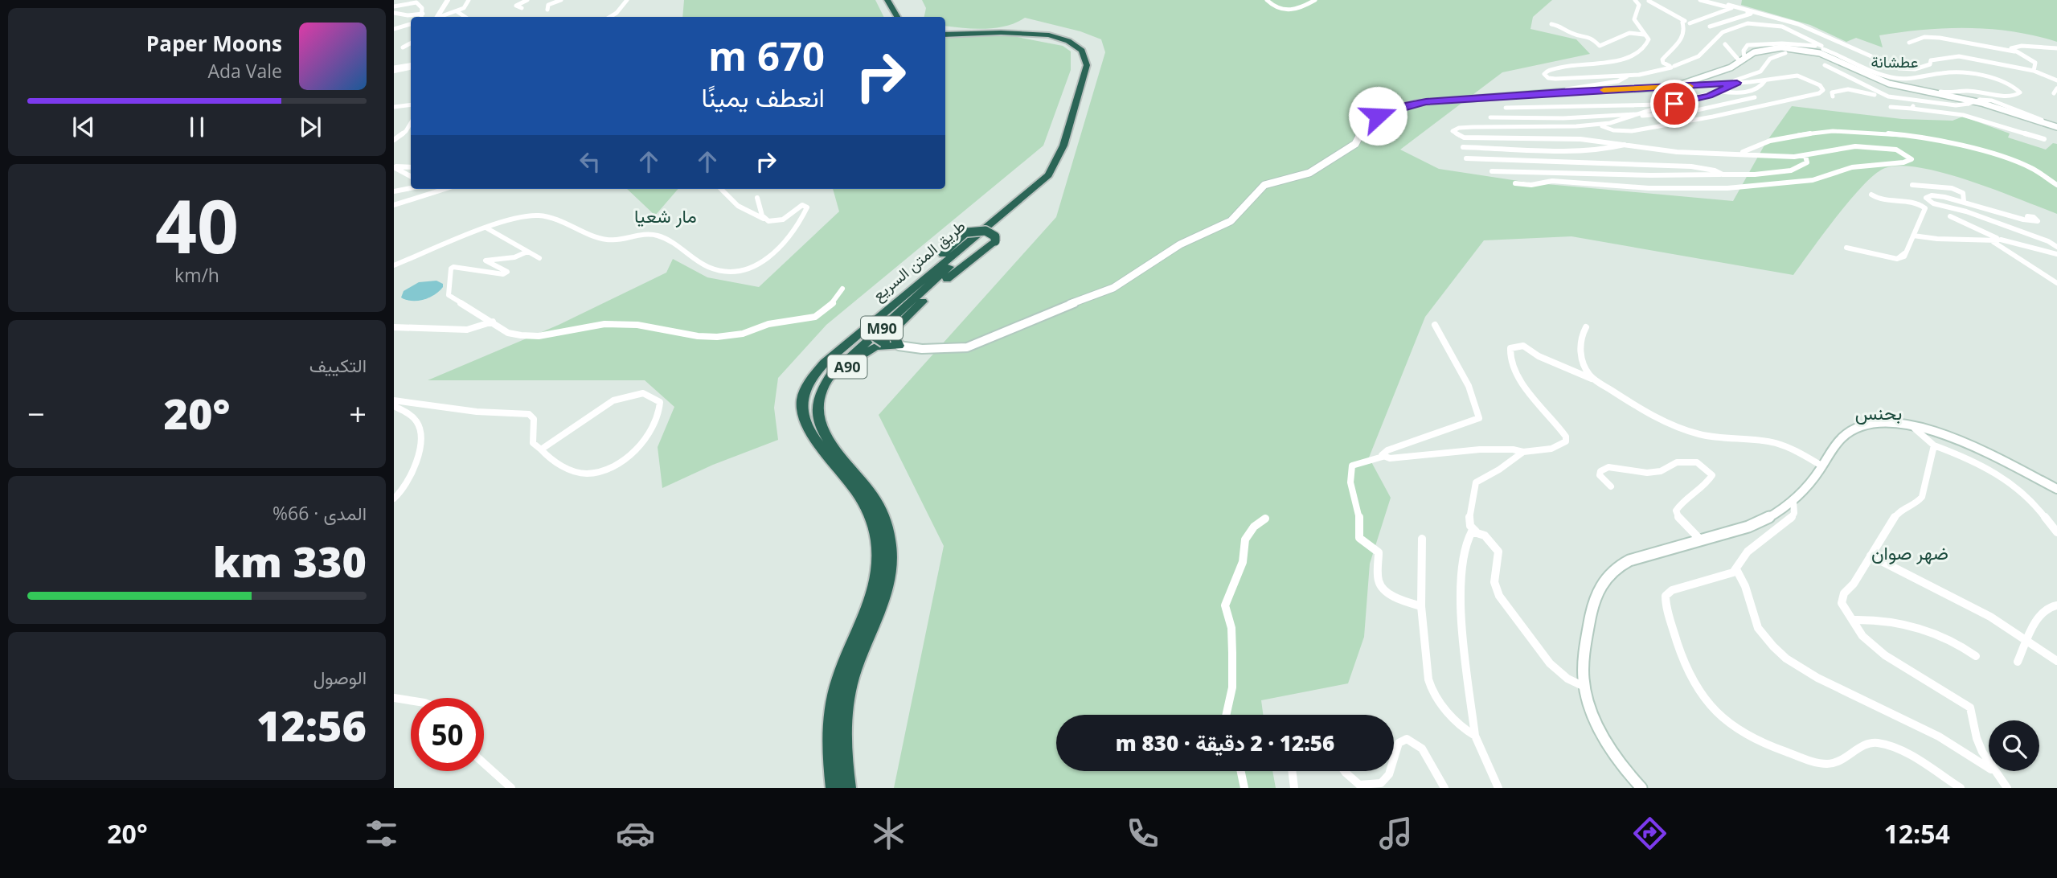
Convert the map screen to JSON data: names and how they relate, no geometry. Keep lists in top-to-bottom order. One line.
{"streets":{"highway":["طريق المتن السريع","M90","A90"]},"crossings":[["طريق المتن السريع","A90"]],"districts":["عطشانة","مار شعيا","بحنس","ضهر صوان"],"page":{"turn":["670 m","انعطف يمينًا"],"song":["Paper Moons","Ada Vale"],"tile":[["40","km/h"],"التكييف",["المدى · 66%","330 km"],["الوصول","12:56"]],"heat":["−","20°","+"],"limit":"50","trip":"12:56 · 2 دقيقة · 830 m","tabs":["12:54","20°"]}}
